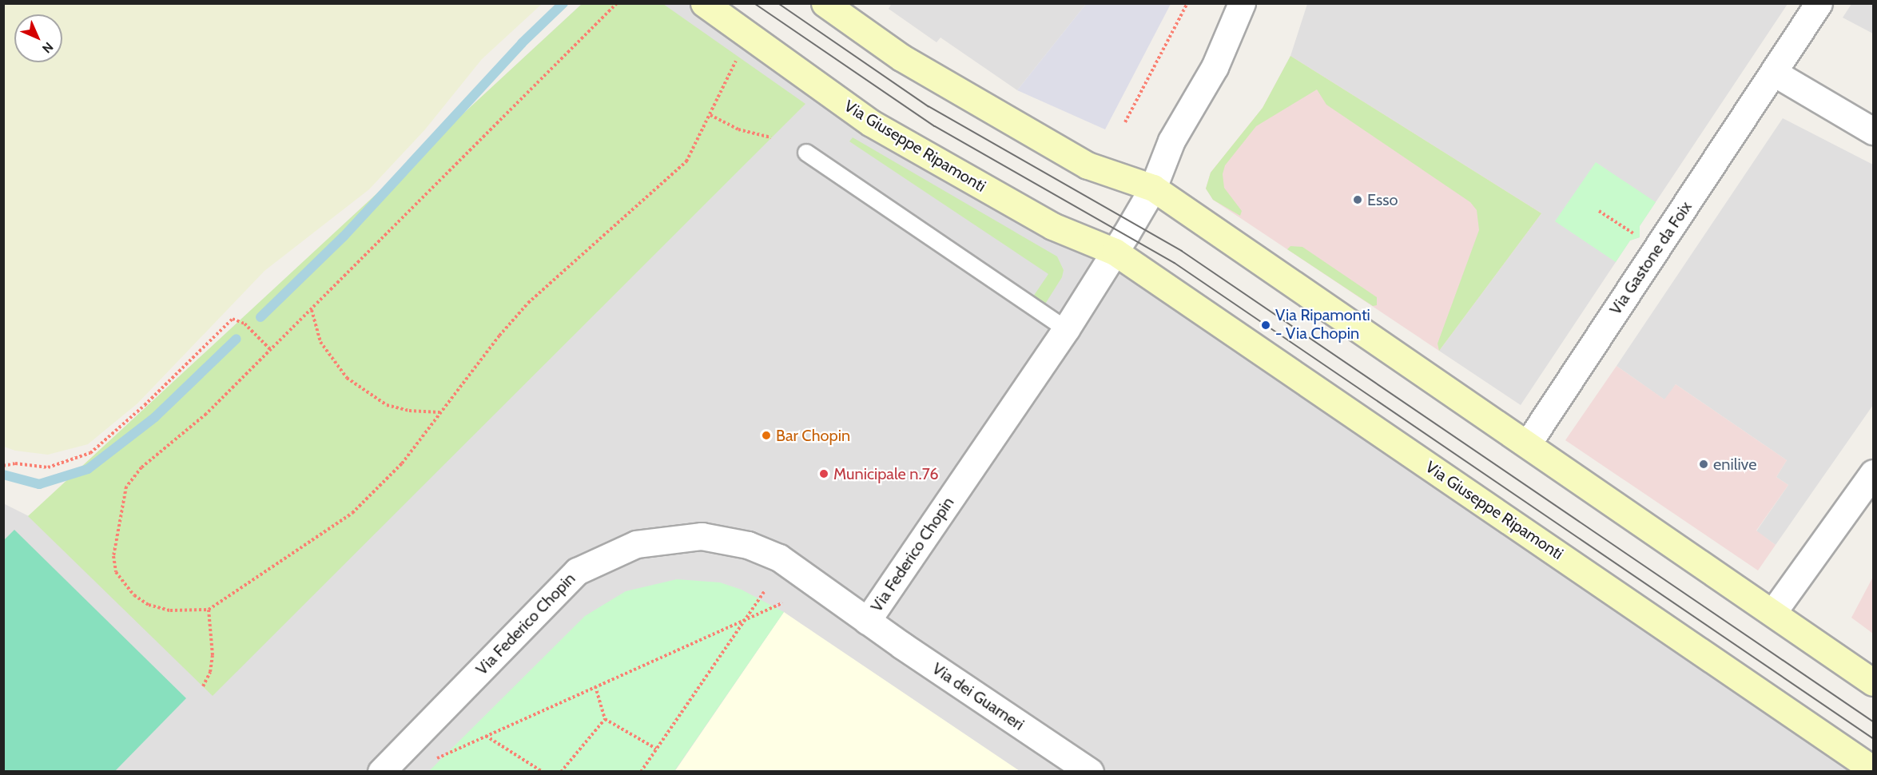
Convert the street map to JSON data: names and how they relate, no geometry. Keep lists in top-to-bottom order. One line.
{"streets":{"street":["Via Giuseppe Ripamonti","Via Gastone da Foix","Via Federico Chopin","Via dei Guarneri"]},"crossings":[["Via Giuseppe Ripamonti","Via Federico Chopin"],["Via Federico Chopin","Via dei Guarneri"]],"places":["Esso","Via Ripamonti - Via Chopin","Bar Chopin","enilive","Municipale n.76"],"north":"bottom right"}
